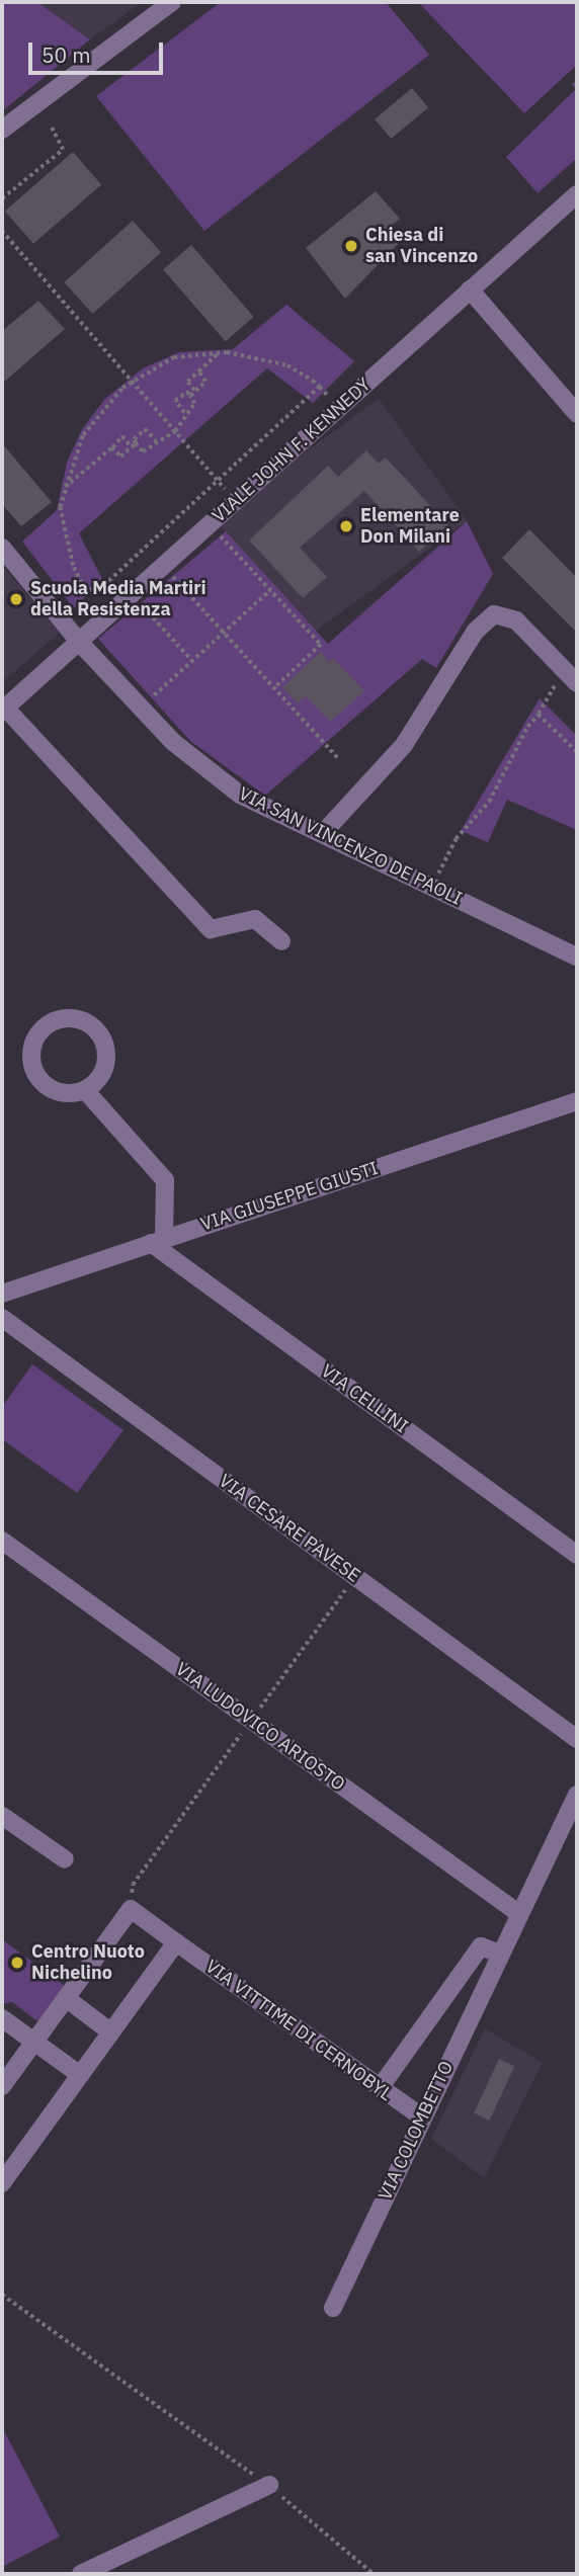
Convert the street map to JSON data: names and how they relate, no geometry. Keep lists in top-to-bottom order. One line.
{"streets":{"street":["VIALE JOHN F. KENNEDY","VIA SAN VINCENZO DE PAOLI","VIA GIUSEPPE GIUSTI","VIA CELLINI","VIA CESARE PAVESE","VIA LUDOVICO ARIOSTO","VIA VITTIME DI CERNOBYL","VIA COLOMBETTO"]},"crossings":[["VIALE JOHN F. KENNEDY","VIA SAN VINCENZO DE PAOLI"],["VIA GIUSEPPE GIUSTI","VIA CELLINI"],["VIA LUDOVICO ARIOSTO","VIA COLOMBETTO"],["VIA VITTIME DI CERNOBYL","VIA COLOMBETTO"]],"places":["Chiesa di san Vincenzo","Elementare Don Milani","Scuola Media Martiri della Resistenza","Centro Nuoto Nichelino"],"scale_bar":"50 m"}
